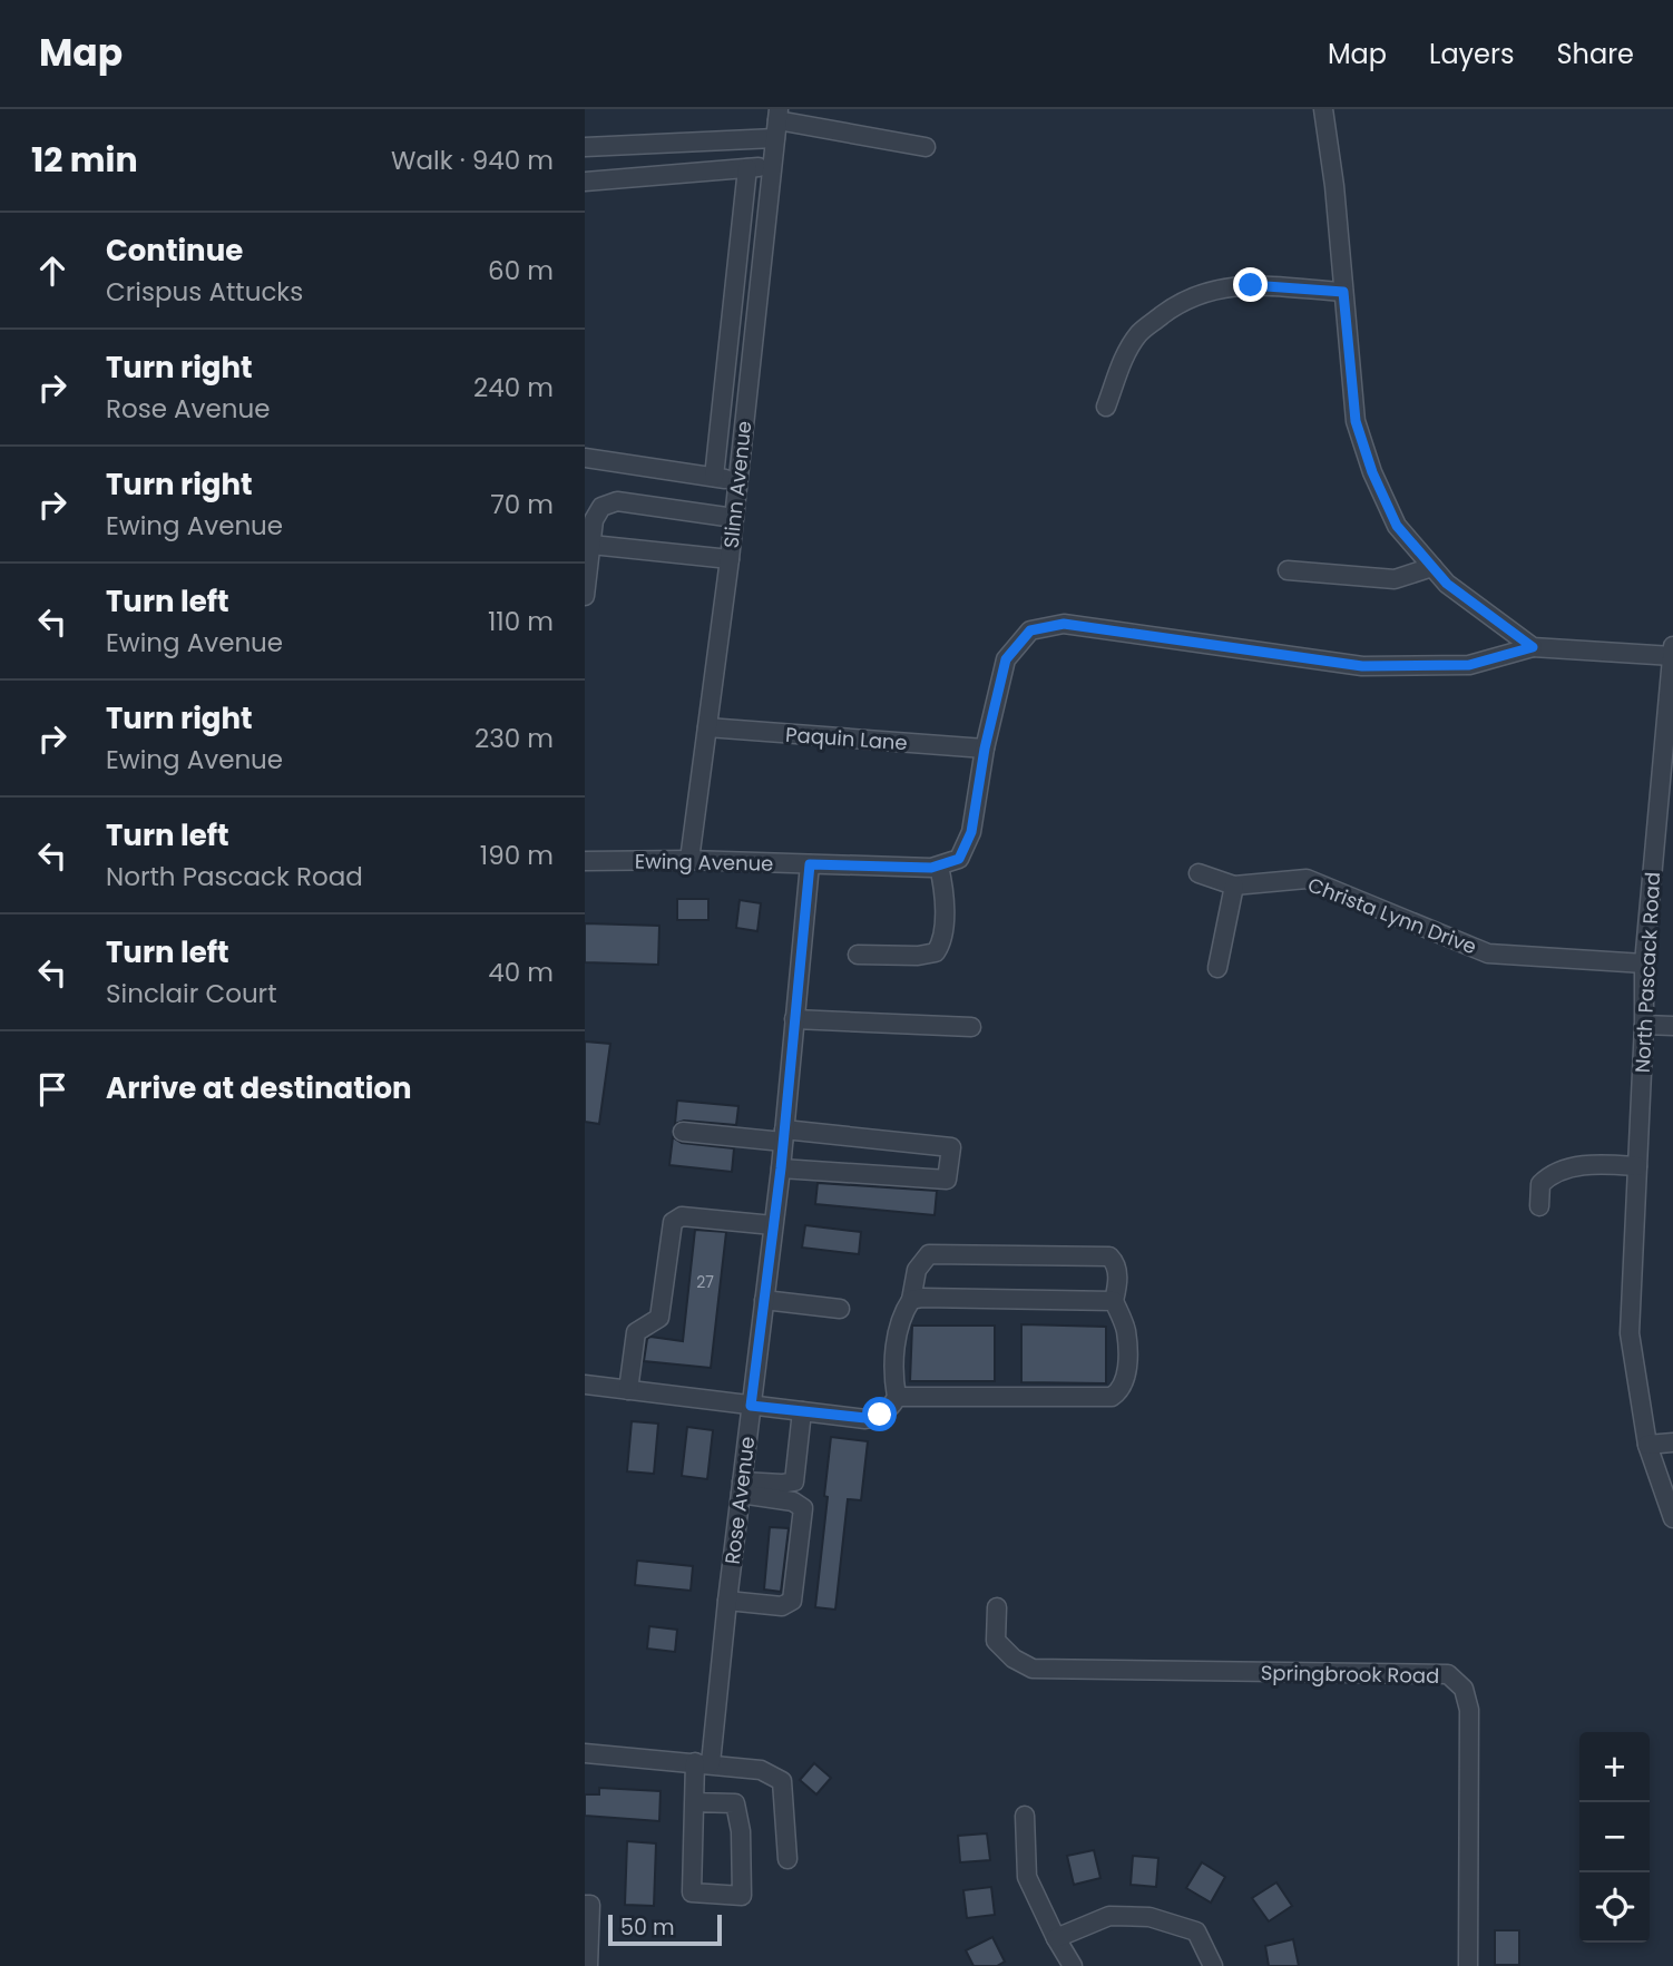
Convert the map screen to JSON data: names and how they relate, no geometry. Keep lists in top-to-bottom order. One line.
{"streets":{"street":["Slinn Avenue","Paquin Lane","Ewing Avenue","Christa Lynn Drive","North Pascack Road","Rose Avenue","Springbrook Road"]},"crossings":[["Slinn Avenue","Paquin Lane"],["Slinn Avenue","Ewing Avenue"],["Ewing Avenue","Rose Avenue"],["Christa Lynn Drive","North Pascack Road"]],"house_numbers":["27"],"scale_bar":"50 m","page":{"header":"Map","nav":["Map","Layers","Share"],"heading":["12 min","Walk · 940 m"],"list":[["Continue","Crispus Attucks","60 m"],["Turn right","Rose Avenue","240 m"],["Turn right","Ewing Avenue","70 m"],["Turn left","Ewing Avenue","110 m"],["Turn right","Ewing Avenue","230 m"],["Turn left","North Pascack Road","190 m"],["Turn left","Sinclair Court","40 m"],"Arrive at destination"],"map_buttons":["+","−"],"scale":"50 m"}}
